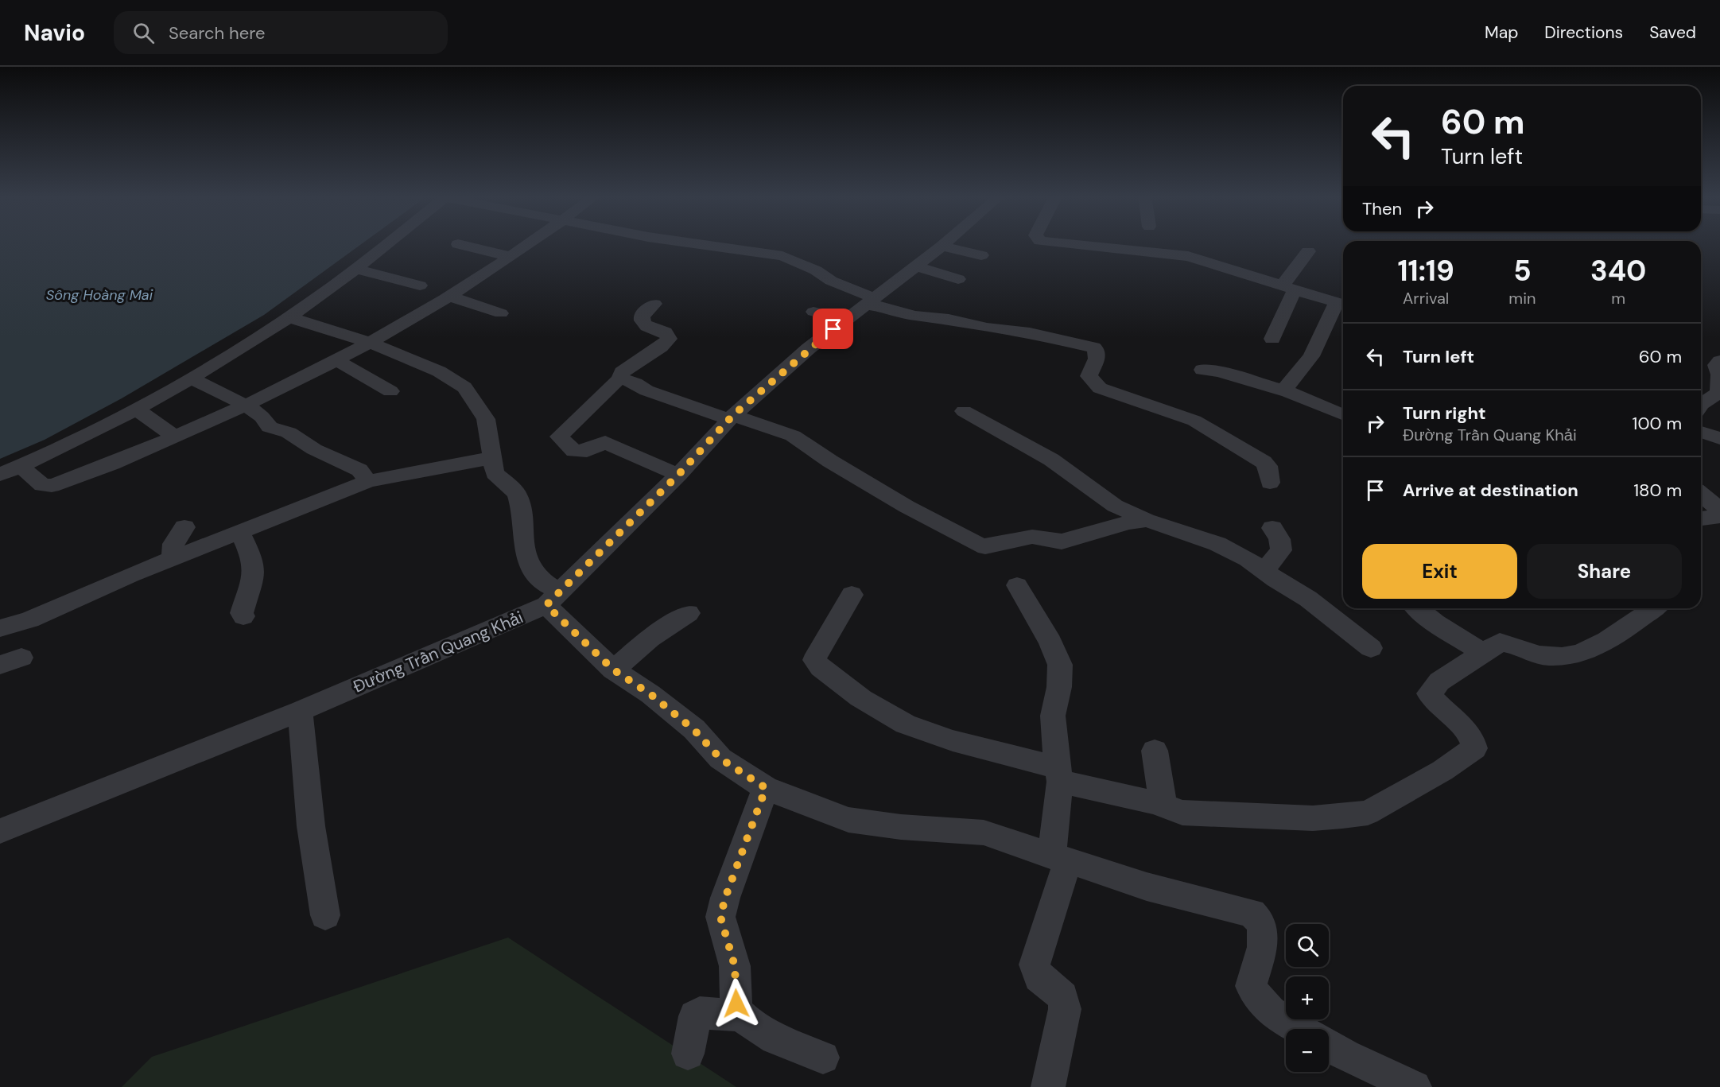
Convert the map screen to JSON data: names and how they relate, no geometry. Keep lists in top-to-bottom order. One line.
{"streets":{"street":["Đường Trần Quang Khải"]},"water":["Sông Hoàng Mai"],"page":{"header":"Navio","search":"Search here","nav":["Map","Directions","Saved"],"turn":["60 m","Turn left"],"then":"Then","eta":["11:19","Arrival","5","min","340","m"],"list":[{"name":"Turn left","value":"60 m"},{"name":"Turn right","note":"Đường Trần Quang Khải","value":"100 m"},{"name":"Arrive at destination","value":"180 m"}],"buttons":["Exit","Share"],"map_buttons":["+","−"]}}
